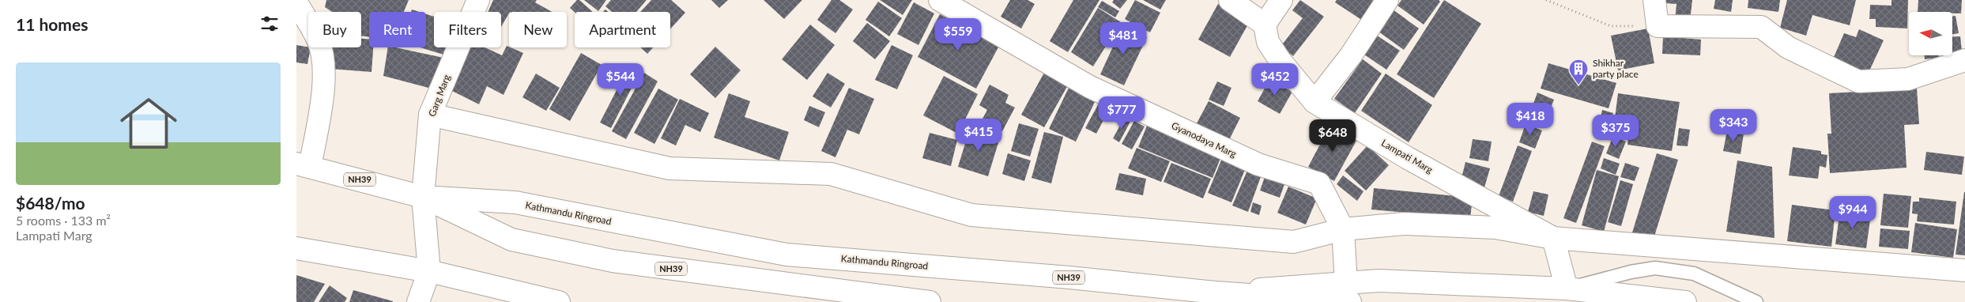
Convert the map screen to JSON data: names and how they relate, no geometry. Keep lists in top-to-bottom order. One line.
{"streets":{"main road":["Garg Marg","Gyanodaya Marg","Lampati Marg","NH39","Kathmandu Ringroad"]},"crossings":[["Garg Marg","Kathmandu Ringroad"],["Gyanodaya Marg","Kathmandu Ringroad"]],"places":{"building":["Shikhar party place"]},"north":"left","page":{"heading":"11 homes","chip":["Buy","Rent","Filters","New","Apartment"],"price":["$559","$481","$544","$452","$777","$418","$343","$375","$415","$648","$944"],"list":[{"name":"$648/mo","note":"5 rooms · 133 m² · Lampati Marg"}]}}
